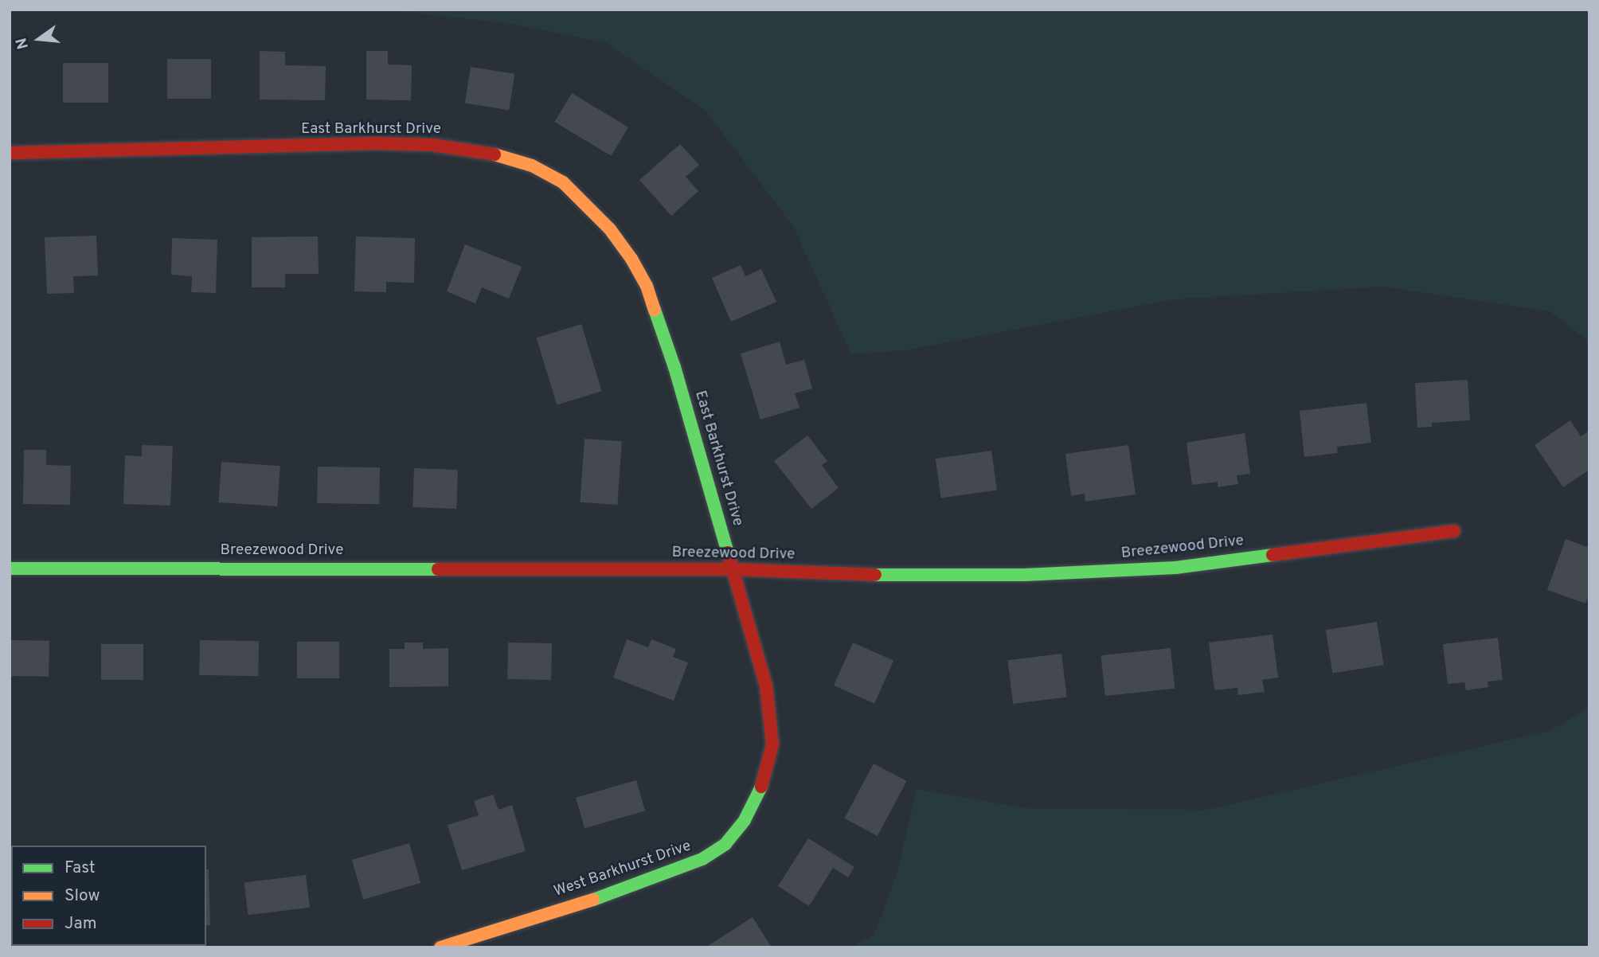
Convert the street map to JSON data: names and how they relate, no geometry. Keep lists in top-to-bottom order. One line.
{"streets":{"street":["East Barkhurst Drive","Breezewood Drive","West Barkhurst Drive"]},"crossings":[["East Barkhurst Drive","Breezewood Drive"],["East Barkhurst Drive","West Barkhurst Drive"],["Breezewood Drive","West Barkhurst Drive"]],"legend":["Fast","Slow","Jam"],"north":"left"}
